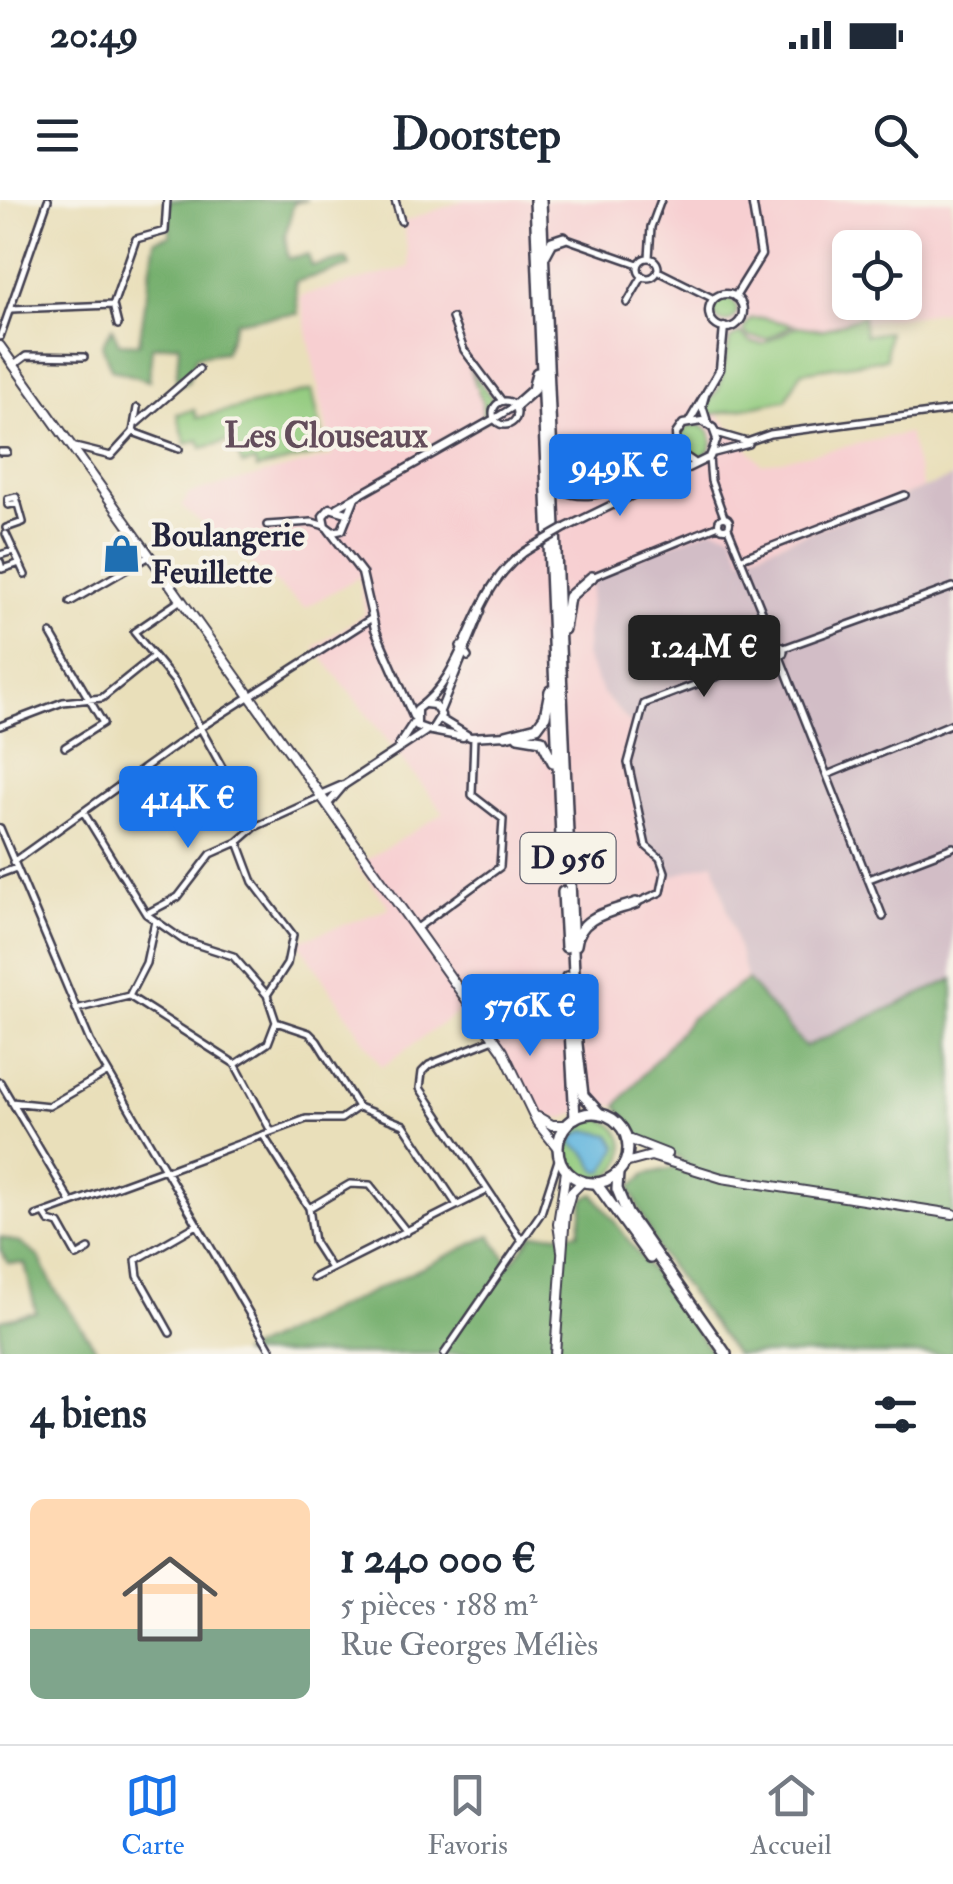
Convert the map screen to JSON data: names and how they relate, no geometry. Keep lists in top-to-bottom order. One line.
{"streets":{"main road":["D 956"]},"districts":["Les Clouseaux"],"places":{"shop":["Boulangerie Feuillette"]},"page":{"status":"20:49","header":"Doorstep","price":["949K €","1.24M €","414K €","576K €"],"heading":"4 biens","list":[{"name":"1 240 000 €","note":"5 pièces · 188 m² · Rue Georges Méliès"}],"tabs":["Carte","Favoris","Accueil"]}}
